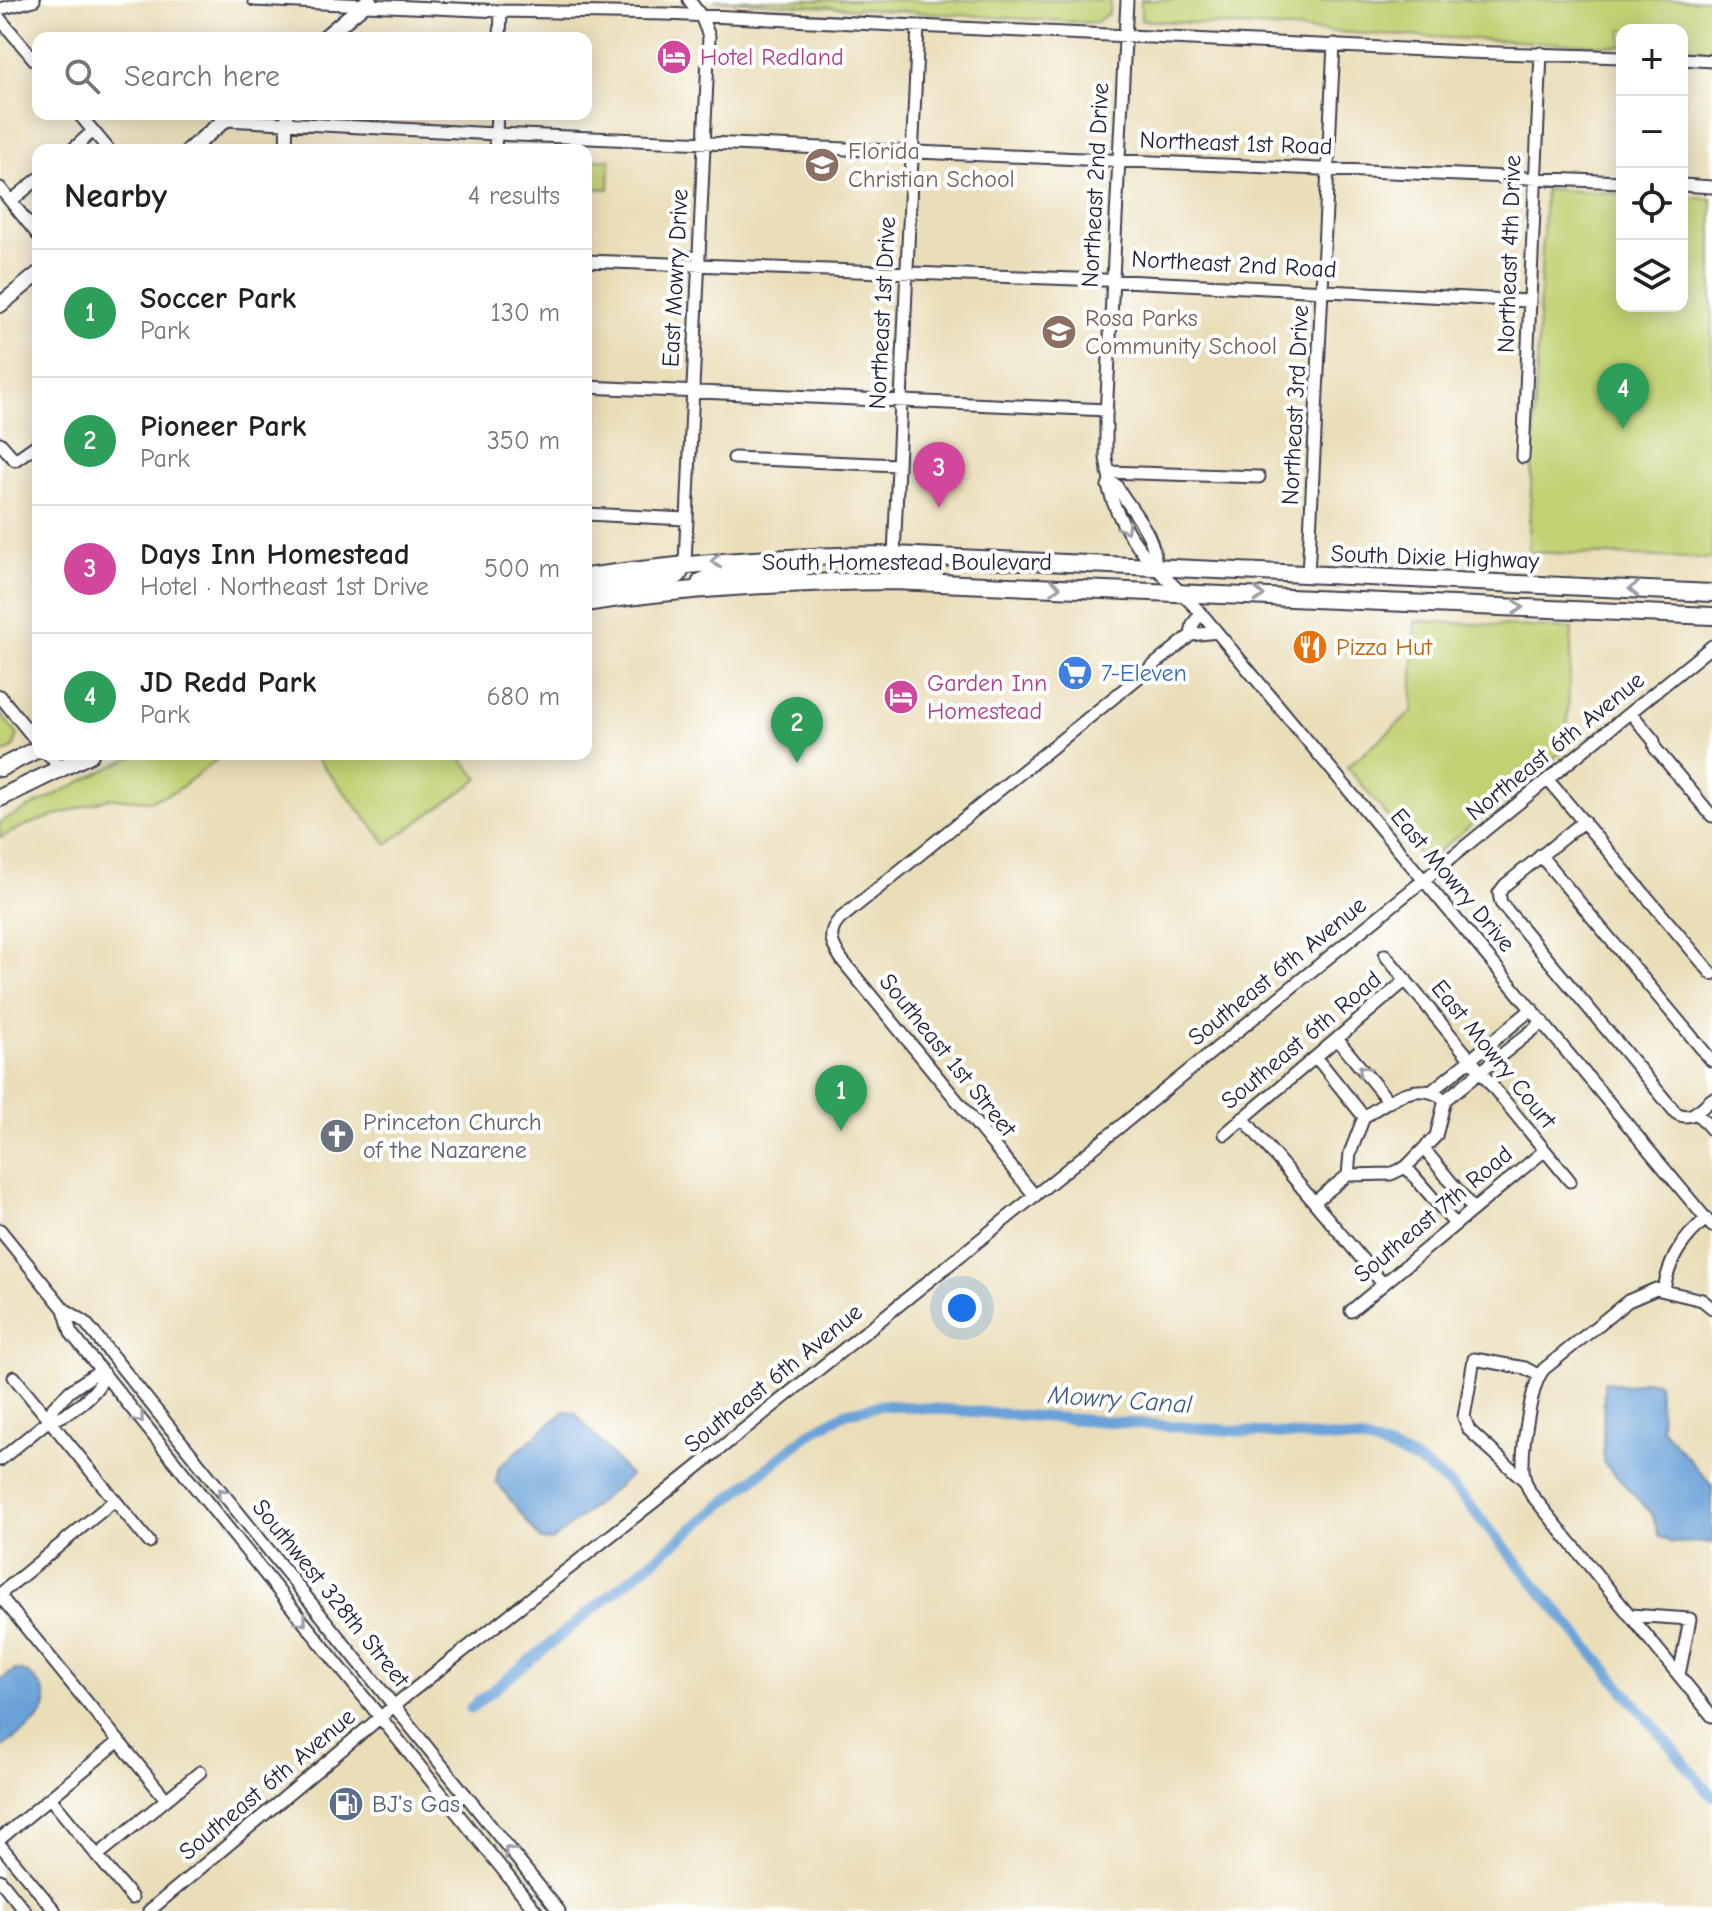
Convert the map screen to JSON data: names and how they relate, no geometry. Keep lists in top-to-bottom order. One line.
{"streets":{"highway":["South Dixie Highway","South Homestead Boulevard"],"street":["Northeast 1st Road","Northeast 2nd Drive","Northeast 4th Drive","Northeast 2nd Road","East Mowry Drive","Northeast 1st Drive","Northeast 3rd Drive","Northeast 6th Avenue","Southeast 6th Avenue","Southeast 6th Road","East Mowry Court","Southeast 1st Street","Southeast 7th Road","Southwest 328th Street"]},"crossings":[["Northeast 1st Road","Northeast 2nd Drive"],["Northeast 1st Road","Northeast 4th Drive"],["Northeast 1st Road","East Mowry Drive"],["Northeast 1st Road","Northeast 1st Drive"],["Northeast 1st Road","Northeast 3rd Drive"],["Northeast 2nd Drive","Northeast 2nd Road"],["Northeast 4th Drive","Northeast 2nd Road"],["Northeast 2nd Road","East Mowry Drive"],["Northeast 2nd Road","Northeast 1st Drive"],["Northeast 2nd Road","Northeast 3rd Drive"],["East Mowry Drive","South Dixie Highway"],["East Mowry Drive","South Homestead Boulevard"],["East Mowry Drive","Northeast 6th Avenue"],["East Mowry Drive","Southeast 6th Avenue"],["Northeast 1st Drive","South Homestead Boulevard"],["Northeast 3rd Drive","South Dixie Highway"],["South Dixie Highway","South Homestead Boulevard"],["Northeast 6th Avenue","Southeast 6th Avenue"],["Southeast 6th Avenue","Southeast 1st Street"],["Southeast 6th Avenue","Southwest 328th Street"],["Southeast 6th Road","East Mowry Court"],["East Mowry Court","Southeast 7th Road"]],"water":["Mowry Canal"],"places":{"hotel":["Hotel Redland","Garden Inn Homestead"],"school or university":["Florida Christian School","Rosa Parks Community School"],"restaurant":["Pizza Hut"],"supermarket":["7-Eleven"],"church":["Princeton Church of the Nazarene"],"fuel station":["BJ's Gas"]},"page":{"map_buttons":["+","−"],"search":"Search here","heading":["Nearby","4 results"],"list":[{"mark":"1","name":"Soccer Park","note":"Park","value":"130 m"},{"mark":"2","name":"Pioneer Park","note":"Park","value":"350 m"},{"mark":"3","name":"Days Inn Homestead","note":"Hotel · Northeast 1st Drive","value":"500 m"},{"mark":"4","name":"JD Redd Park","note":"Park","value":"680 m"}],"pins":["4","3","2","1"]}}
